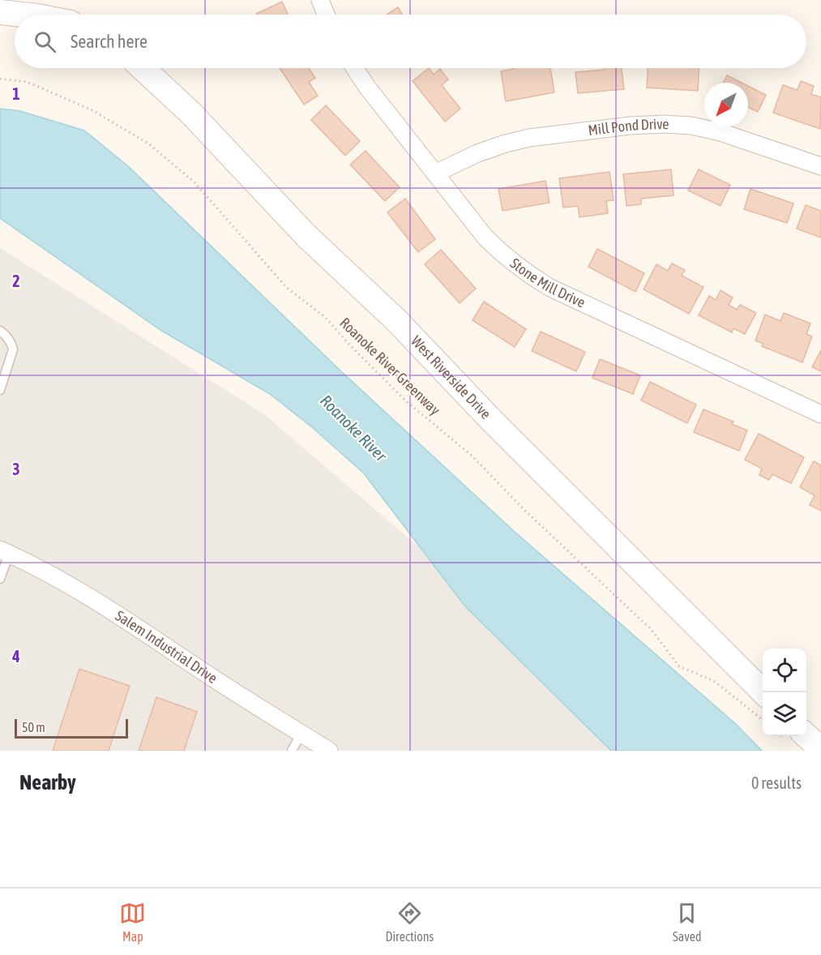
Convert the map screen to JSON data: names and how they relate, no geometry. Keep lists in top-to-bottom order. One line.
{"streets":{"street":["Mill Pond Drive","Stone Mill Drive","West Riverside Drive","Salem Industrial Drive"],"path":["Roanoke River Greenway"]},"crossings":[["Mill Pond Drive","Stone Mill Drive"]],"water":["Roanoke River"],"scale_bar":"50 m","north":"bottom left","page":{"search":"Search here","scale":"50 m","heading":["Nearby","0 results"],"nav":["Map","Directions","Saved"]},"grid":{"rows":["1","2","3","4"]}}
